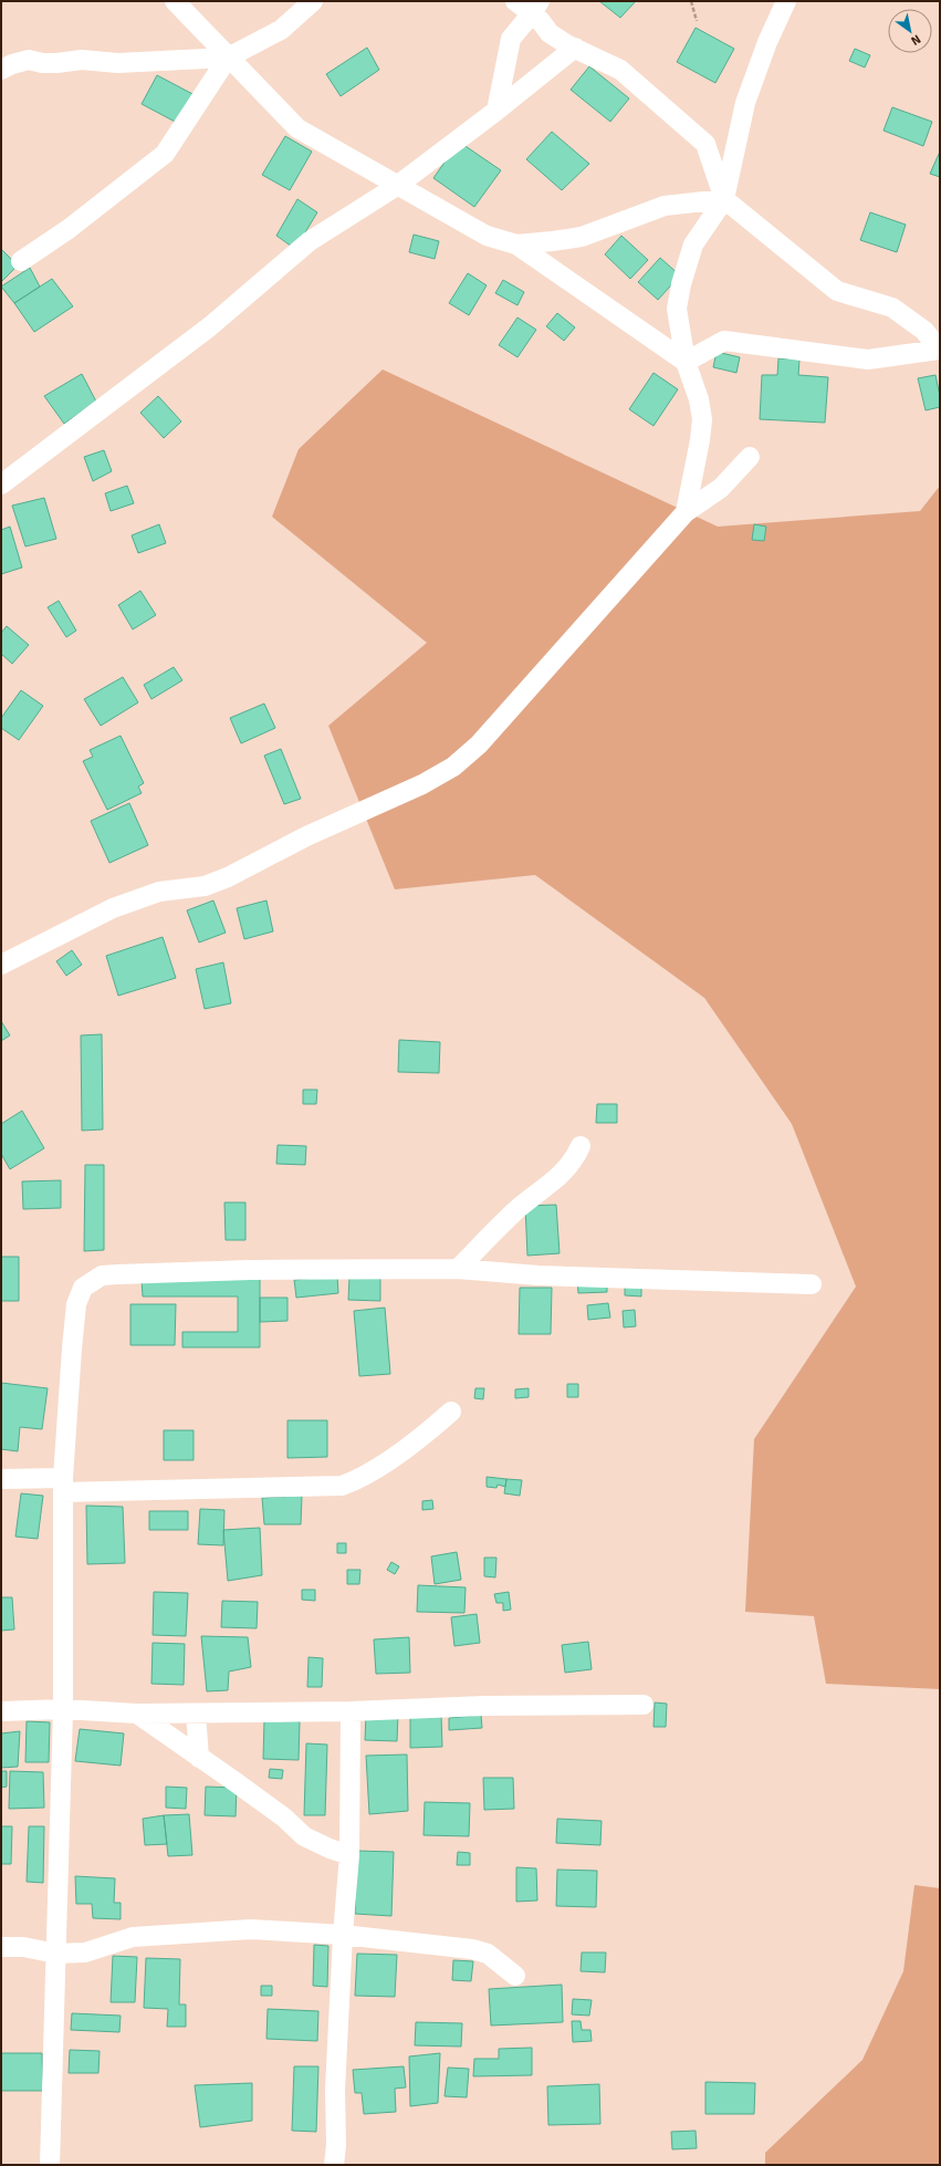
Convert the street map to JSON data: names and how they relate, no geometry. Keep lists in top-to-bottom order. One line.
{"north":"bottom right"}
